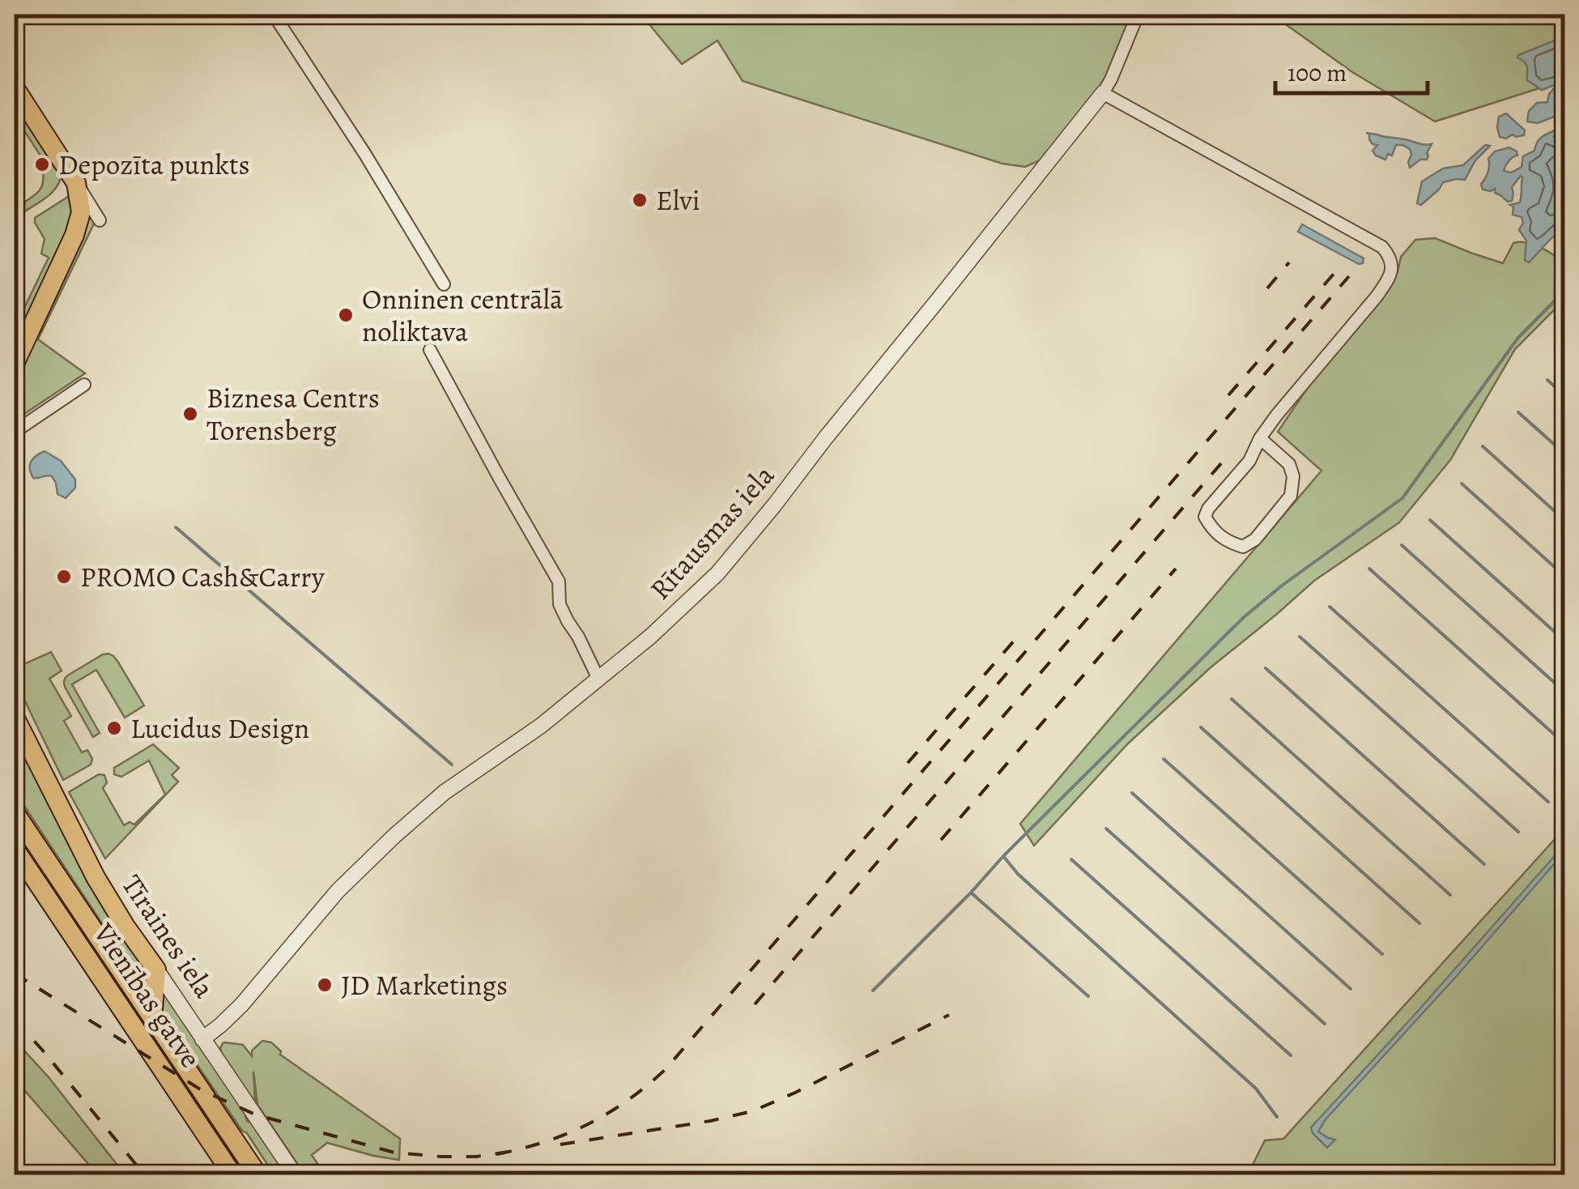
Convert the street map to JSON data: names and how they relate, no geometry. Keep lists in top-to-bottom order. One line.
{"streets":{"highway":["Tīraines iela","Vienības gatve"],"street":["Rītausmas iela"]},"crossings":[["Rītausmas iela","Tīraines iela"]],"places":["Depozīta punkts","Elvi","Onninen centrālā noliktava","Biznesa Centrs Torensberg","PROMO Cash&Carry","Lucidus Design","JD Marketings"],"scale_bar":"100 m"}
